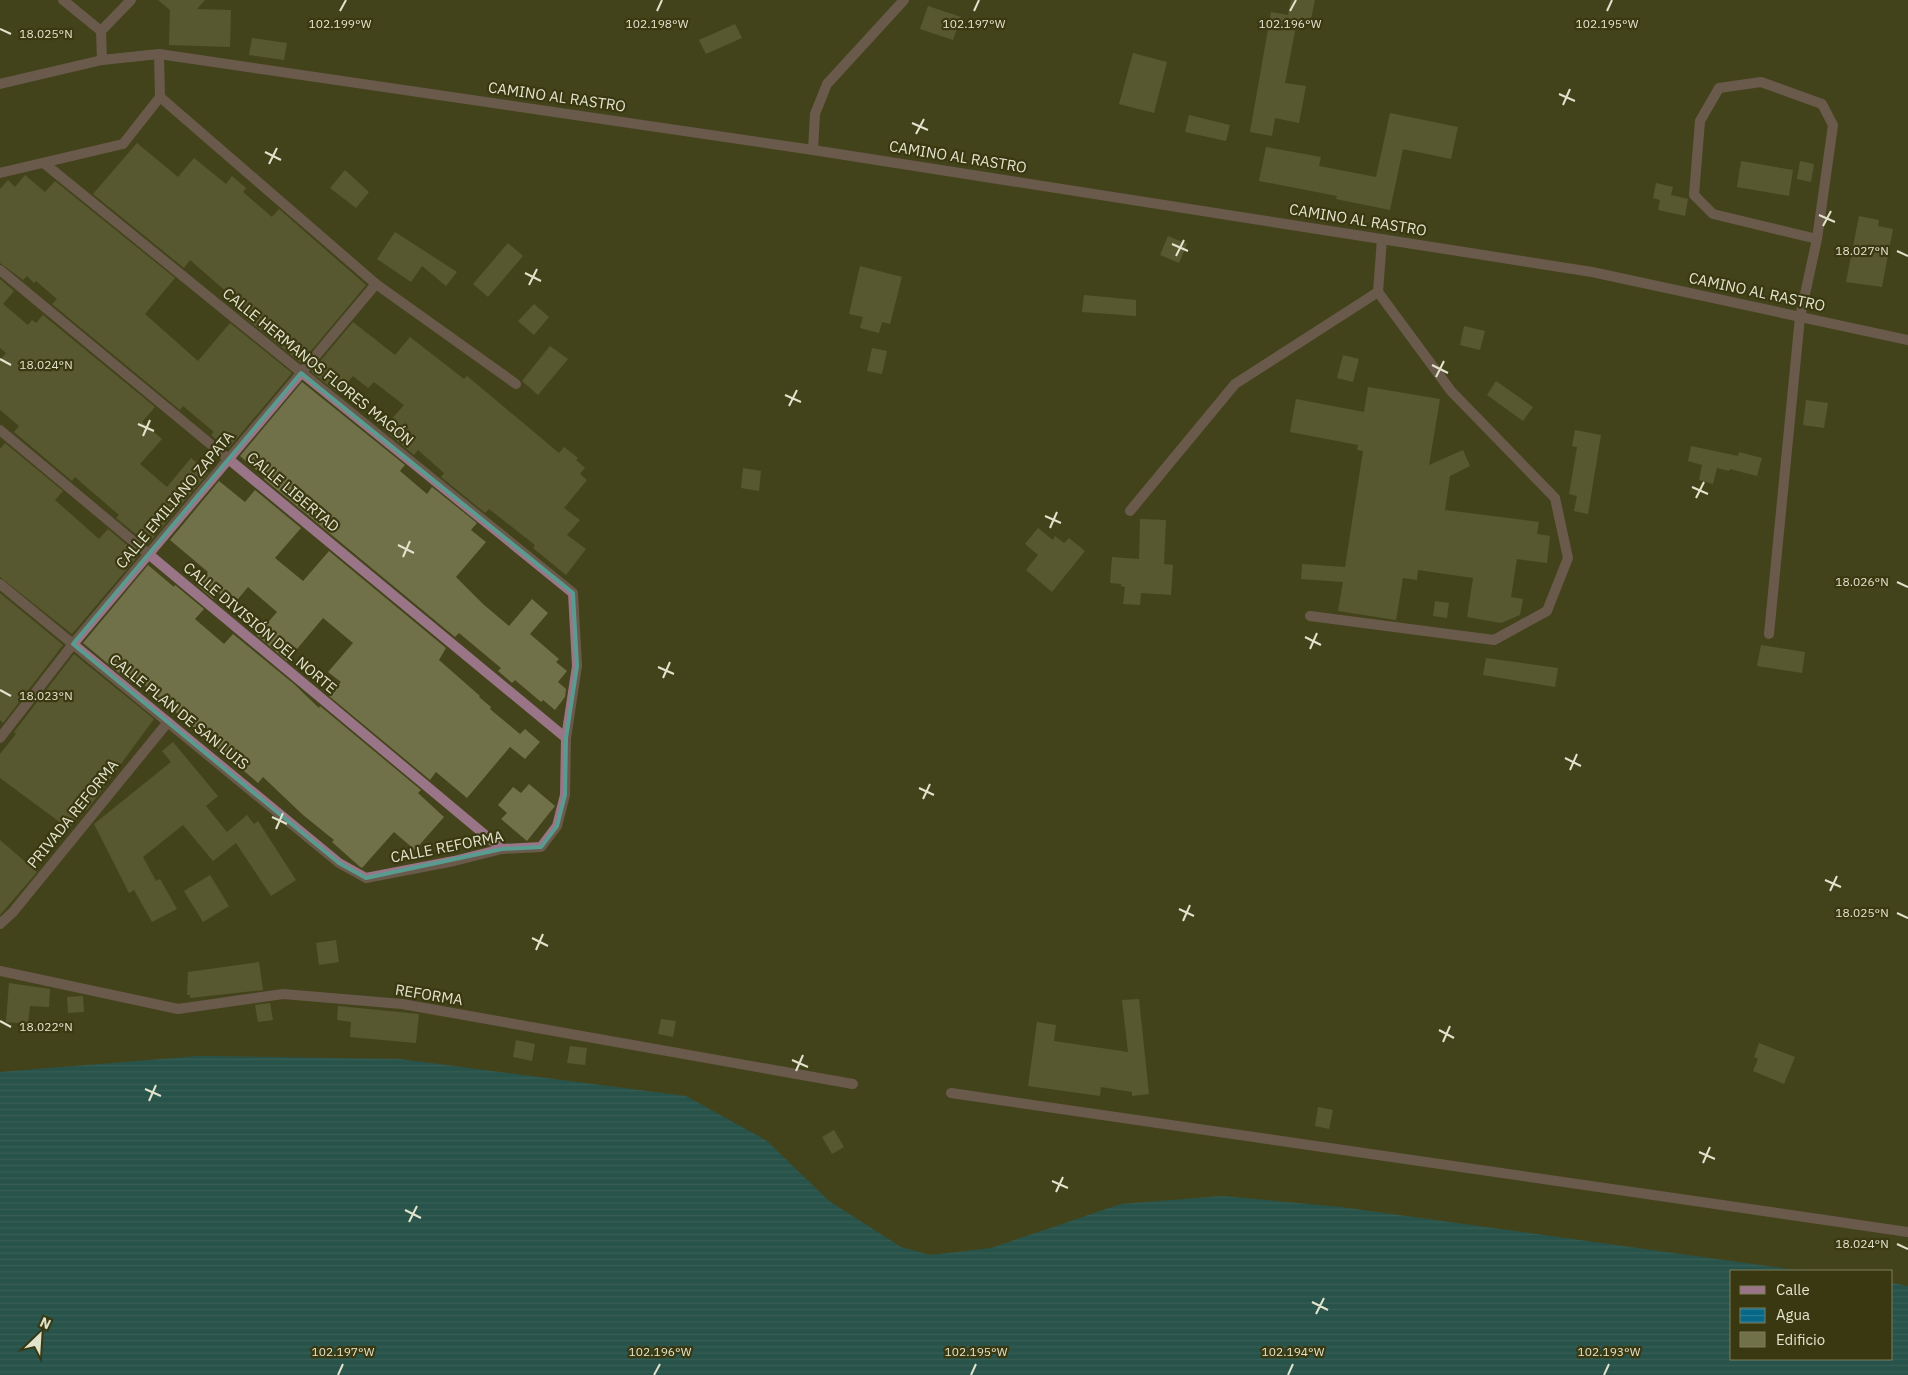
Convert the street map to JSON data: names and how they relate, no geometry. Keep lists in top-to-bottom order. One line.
{"streets":{"street":["CAMINO AL RASTRO","CALLE HERMANOS FLORES MAGÓN","CALLE LIBERTAD","CALLE EMILIANO ZAPATA","CALLE DIVISIÓN DEL NORTE","CALLE PLAN DE SAN LUIS","PRIVADA REFORMA","CALLE REFORMA","REFORMA"]},"crossings":[["CALLE HERMANOS FLORES MAGÓN","CALLE EMILIANO ZAPATA"],["CALLE HERMANOS FLORES MAGÓN","CALLE REFORMA"],["CALLE LIBERTAD","CALLE EMILIANO ZAPATA"],["CALLE LIBERTAD","CALLE REFORMA"],["CALLE EMILIANO ZAPATA","CALLE DIVISIÓN DEL NORTE"],["CALLE EMILIANO ZAPATA","CALLE PLAN DE SAN LUIS"],["CALLE DIVISIÓN DEL NORTE","CALLE REFORMA"],["CALLE PLAN DE SAN LUIS","PRIVADA REFORMA"],["CALLE PLAN DE SAN LUIS","CALLE REFORMA"]],"legend":["Calle","Agua","Edificio"],"north":"top right","coordinates":["102.199°W","102.198°W","102.197°W","102.196°W","102.195°W","18.025°N","18.027°N","18.024°N","18.026°N","18.023°N","18.022°N","102.194°W","102.193°W"]}
